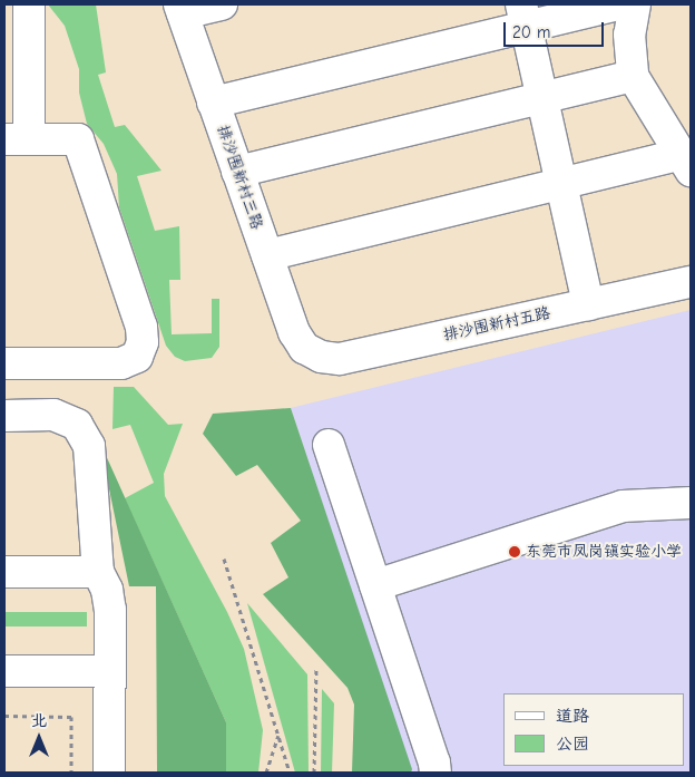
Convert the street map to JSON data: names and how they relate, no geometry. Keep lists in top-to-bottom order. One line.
{"streets":{"street":["排沙围新村三路","排沙围新村五路"]},"crossings":[["排沙围新村三路","排沙围新村五路"]],"places":["东莞市凤岗镇实验小学"],"legend":["道路","公园"],"scale_bar":"20 m","north":"top"}
